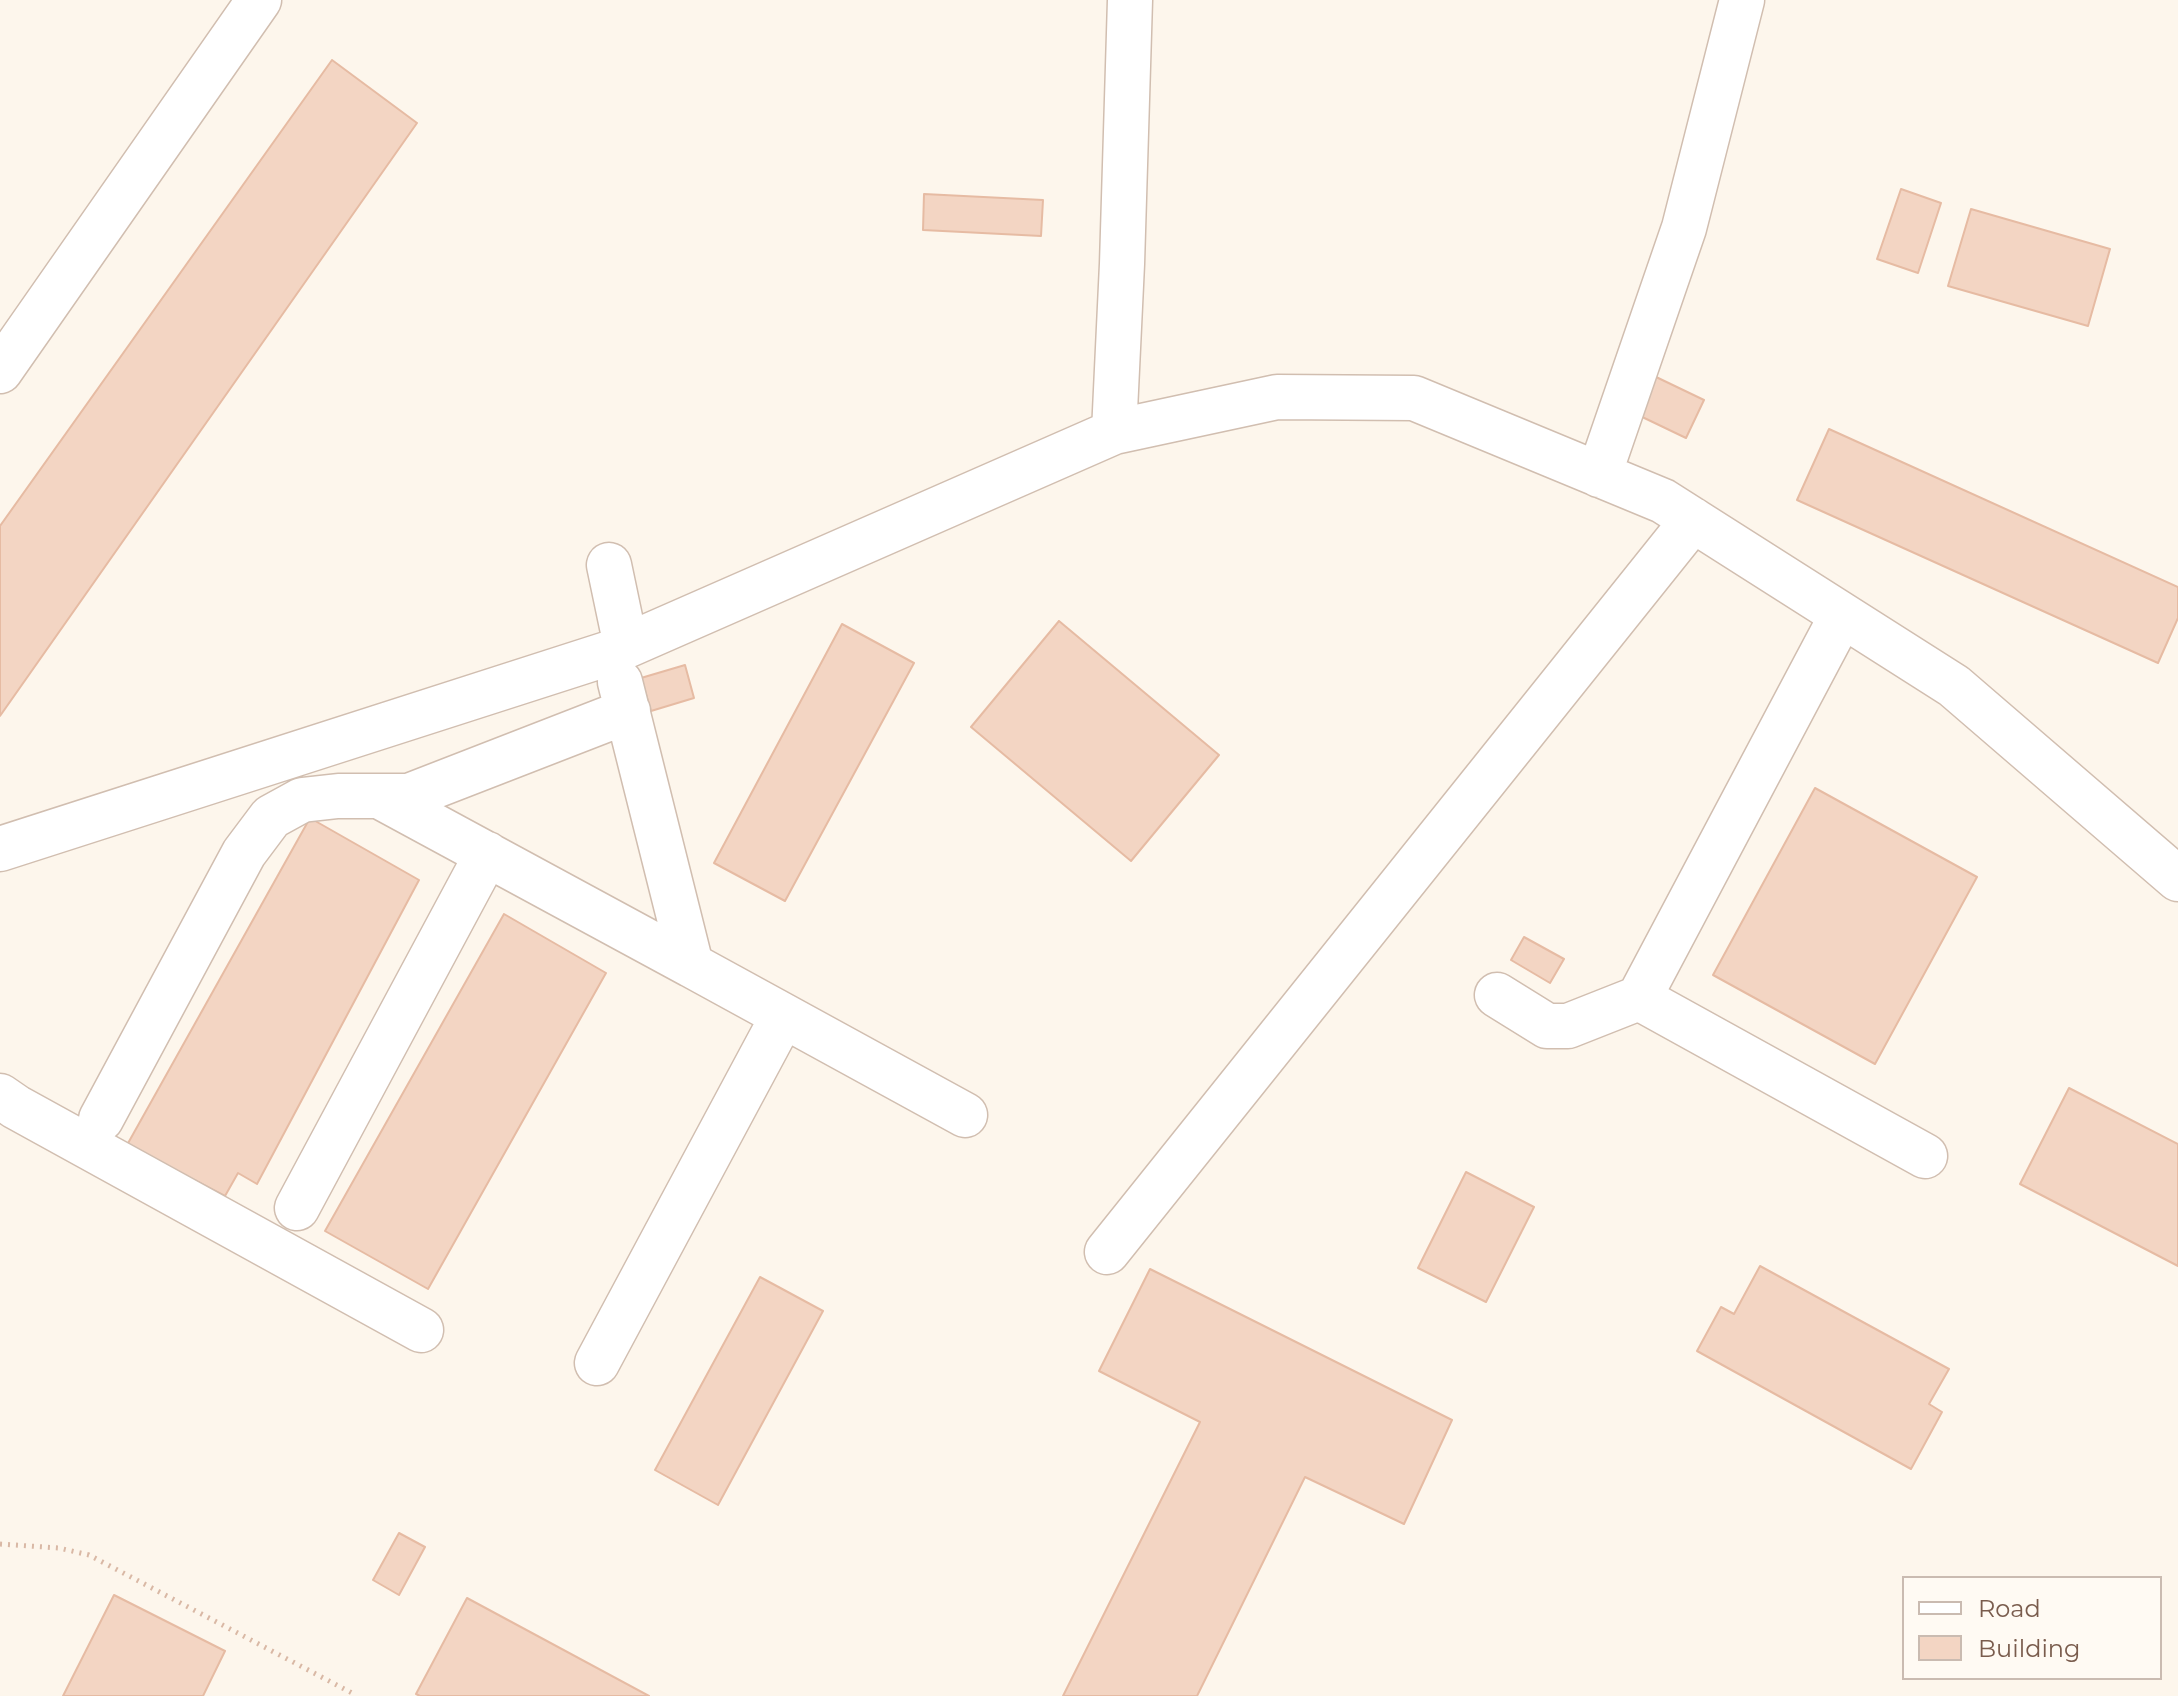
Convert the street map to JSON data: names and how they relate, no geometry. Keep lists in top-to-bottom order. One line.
{"legend":["Road","Building"]}
